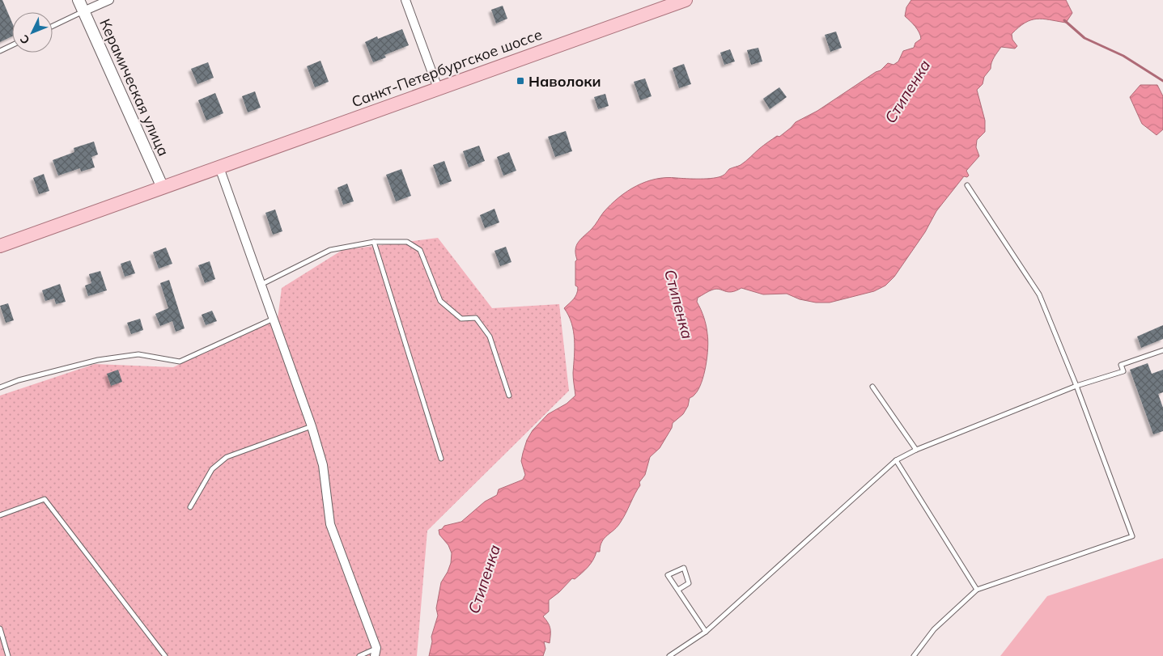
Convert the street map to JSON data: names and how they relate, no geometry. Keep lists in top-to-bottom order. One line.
{"streets":{"main road":["Санкт-Петербургское шоссе"],"street":["Керамическая улица"]},"crossings":[["Санкт-Петербургское шоссе","Керамическая улица"]],"water":["Стипенка"],"places":{"transit":["Наволоки"]},"north":"bottom left"}
